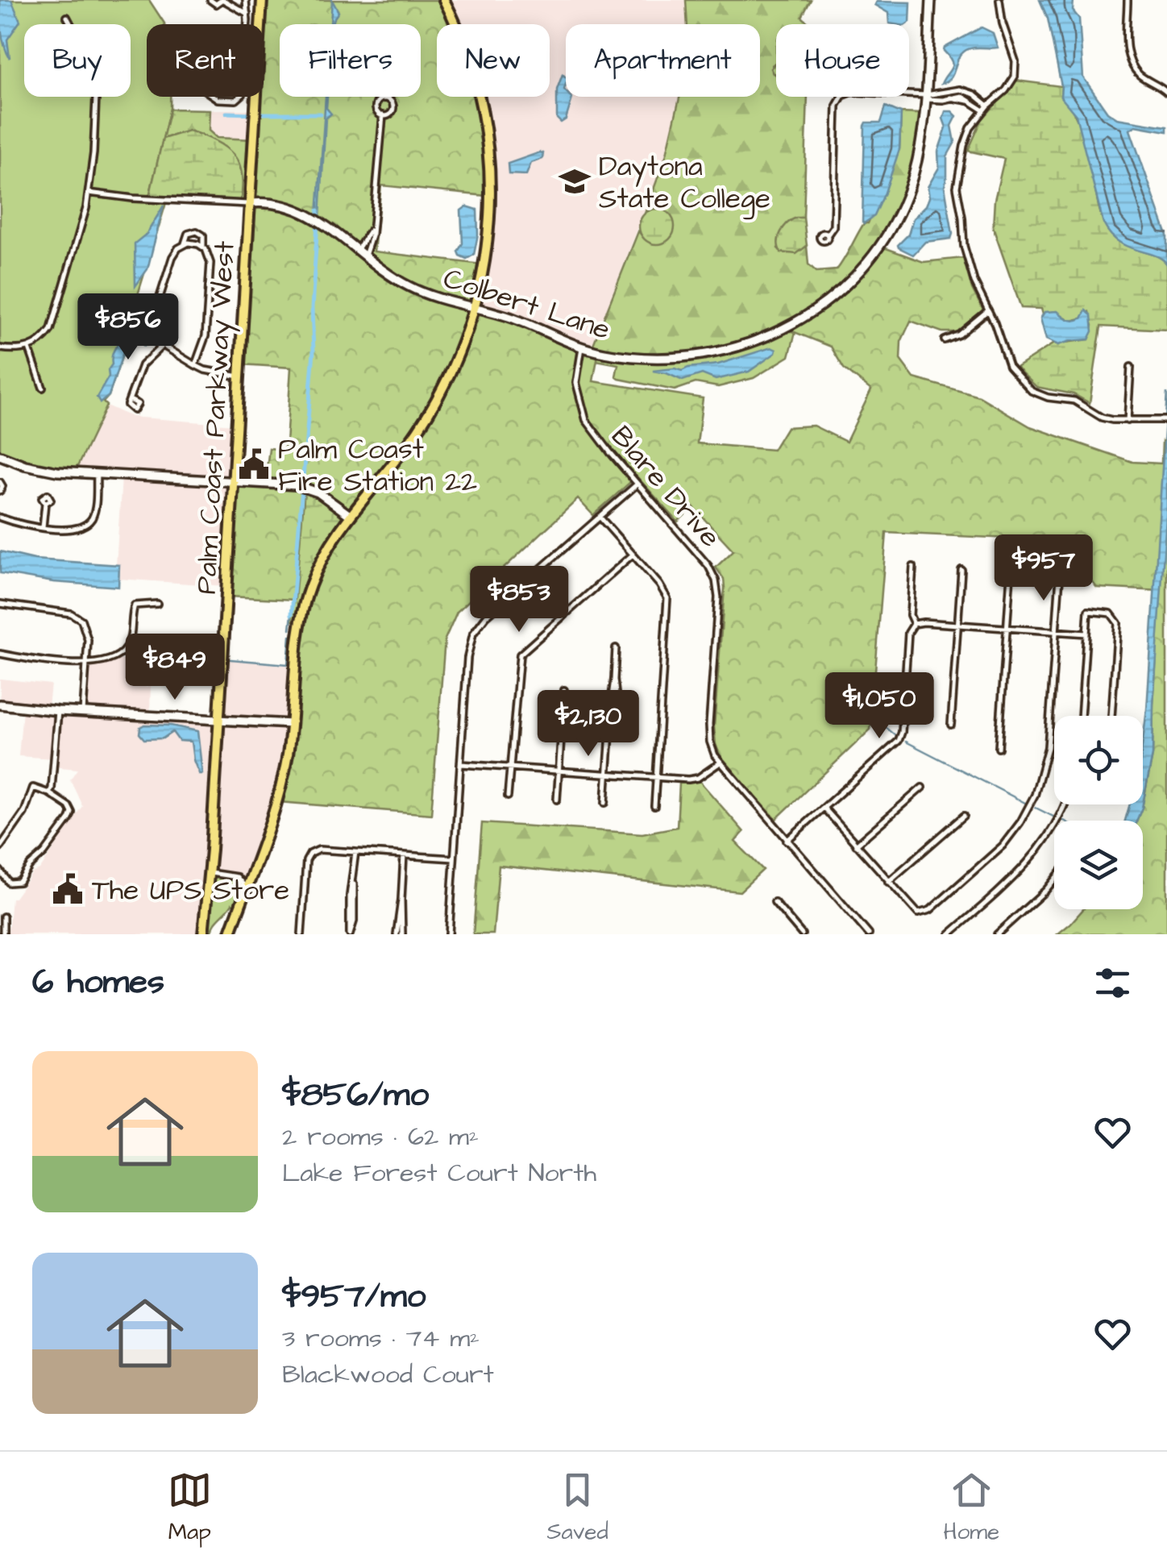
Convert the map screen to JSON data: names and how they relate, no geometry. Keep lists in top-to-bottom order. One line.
{"streets":{"main road":["Palm Coast Parkway West"],"street":["Colbert Lane","Blare Drive"]},"crossings":[["Colbert Lane","Palm Coast Parkway West"],["Colbert Lane","Blare Drive"]],"places":{"school or university":["Daytona State College"],"public building":["Palm Coast Fire Station 22","The UPS Store"]},"page":{"chip":["Buy","Rent","Filters","New","Apartment","House"],"price":["$856","$957","$853","$849","$1,050","$2,130"],"heading":"6 homes","list":[{"name":"$856/mo","note":"2 rooms · 62 m² · Lake Forest Court North"},{"name":"$957/mo","note":"3 rooms · 74 m² · Blackwood Court"}],"tabs":["Map","Saved","Home"]}}
